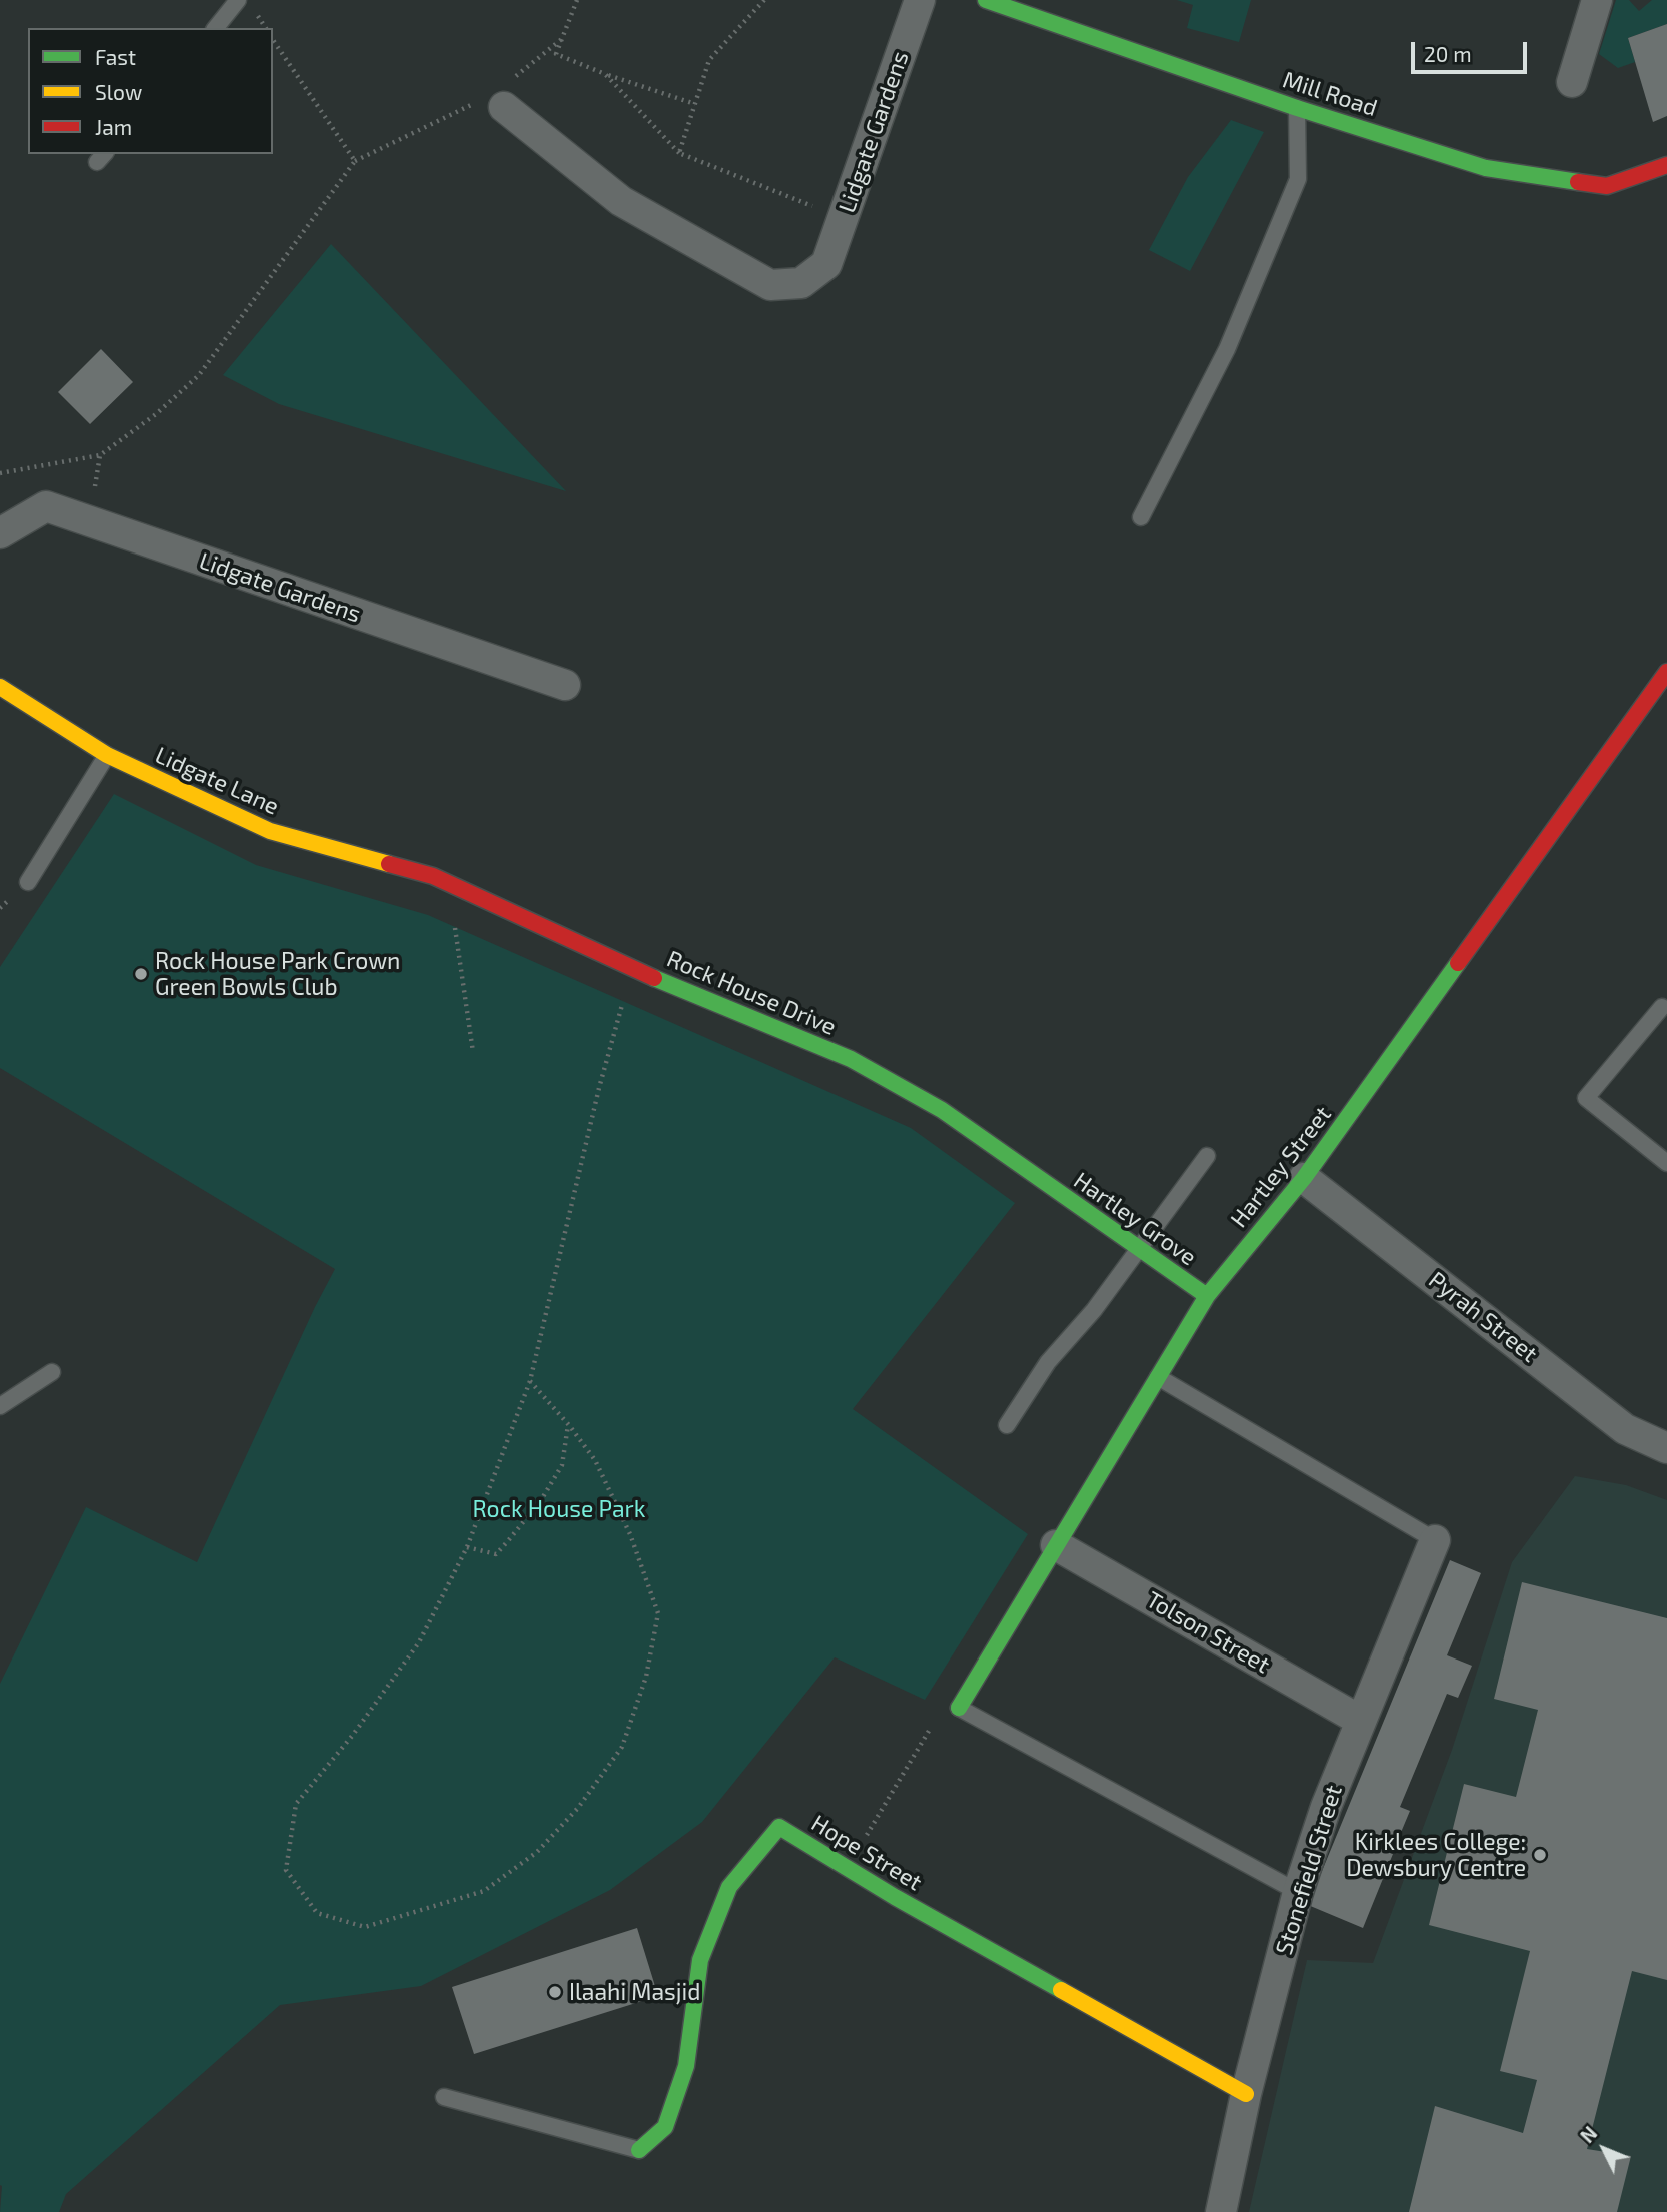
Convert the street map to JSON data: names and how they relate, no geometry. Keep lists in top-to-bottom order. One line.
{"streets":{"street":["Mill Road","Lidgate Gardens","Lidgate Lane","Rock House Drive","Hartley Street","Hartley Grove","Pyrah Street","Tolson Street","Hope Street","Stonefield Street"]},"crossings":[["Lidgate Lane","Rock House Drive"],["Rock House Drive","Hartley Grove"],["Hartley Street","Hartley Grove"],["Hartley Street","Pyrah Street"],["Hartley Street","Tolson Street"],["Tolson Street","Stonefield Street"],["Hope Street","Stonefield Street"]],"parks":["Rock House Park"],"places":["Rock House Park Crown Green Bowls Club","Kirklees College: Dewsbury Centre","Ilaahi Masjid"],"legend":["Fast","Slow","Jam"],"scale_bar":"20 m","north":"top left"}
